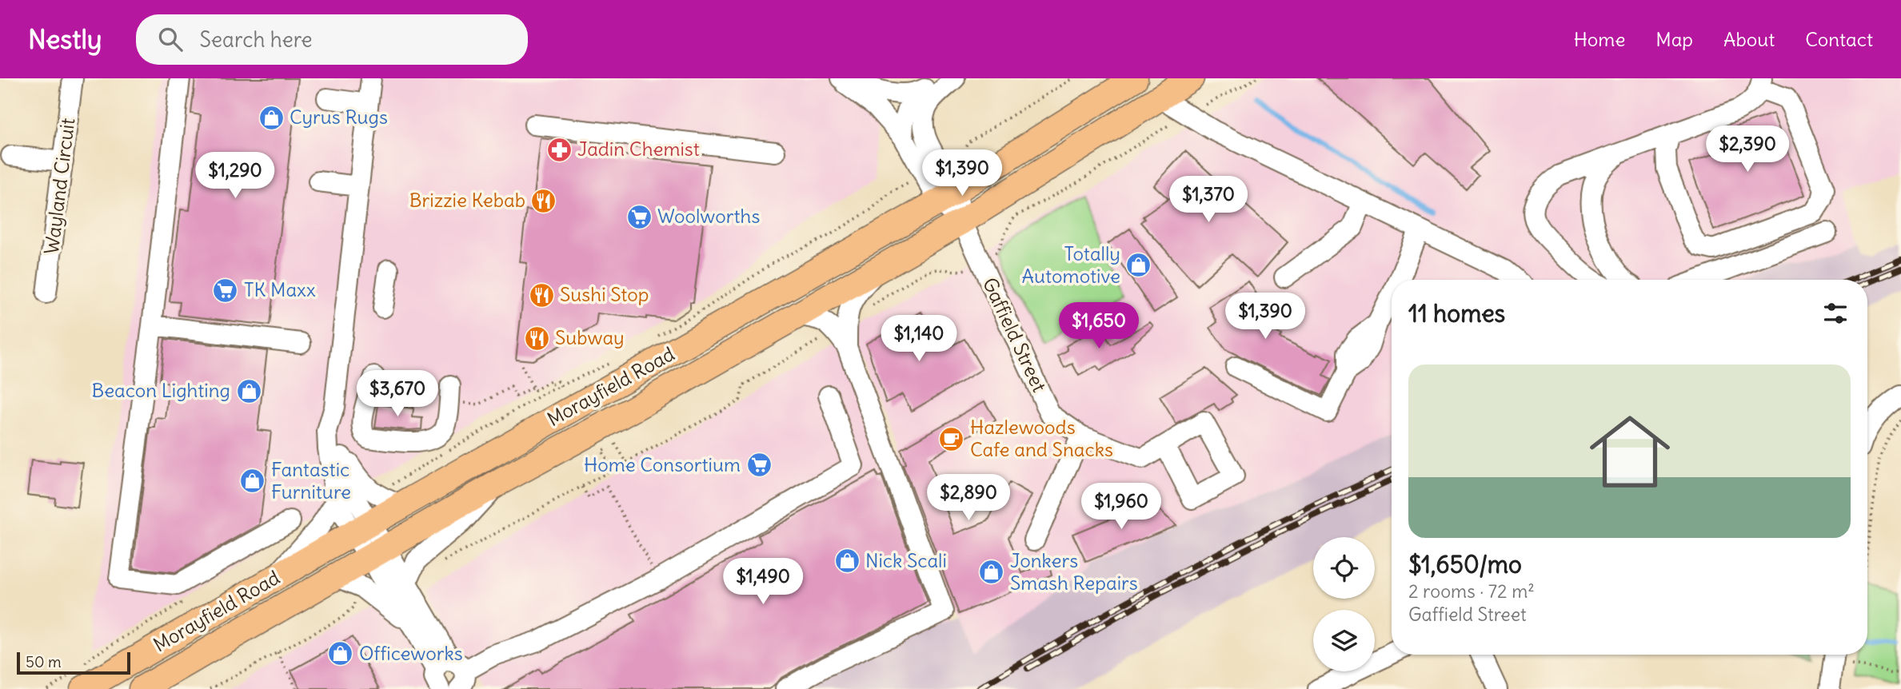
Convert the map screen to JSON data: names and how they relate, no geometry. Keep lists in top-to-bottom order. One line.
{"streets":{"main road":["Morayfield Road"],"street":["Wayland Circuit","Gaffield Street"]},"crossings":[["Gaffield Street","Morayfield Road"]],"places":{"shop":["Cyrus Rugs","Totally Automotive","Beacon Lighting","Fantastic Furniture","Nick Scali","Jonkers Smash Repairs","Officeworks"],"pharmacy":["Jadin Chemist"],"restaurant":["Brizzie Kebab","Sushi Stop","Subway"],"supermarket":["Woolworths","TK Maxx","Home Consortium"],"cafe":["Hazlewoods Cafe and Snacks"]},"scale_bar":"50 m","page":{"header":"Nestly","search":"Search here","nav":["Home","Map","About","Contact"],"price":["$2,390","$1,390","$1,290","$1,370","$1,390","$1,650","$1,140","$3,670","$2,890","$1,960","$1,490"],"heading":"11 homes","list":[{"name":"$1,650/mo","note":"2 rooms · 72 m² · Gaffield Street"}],"scale":"50 m"}}
